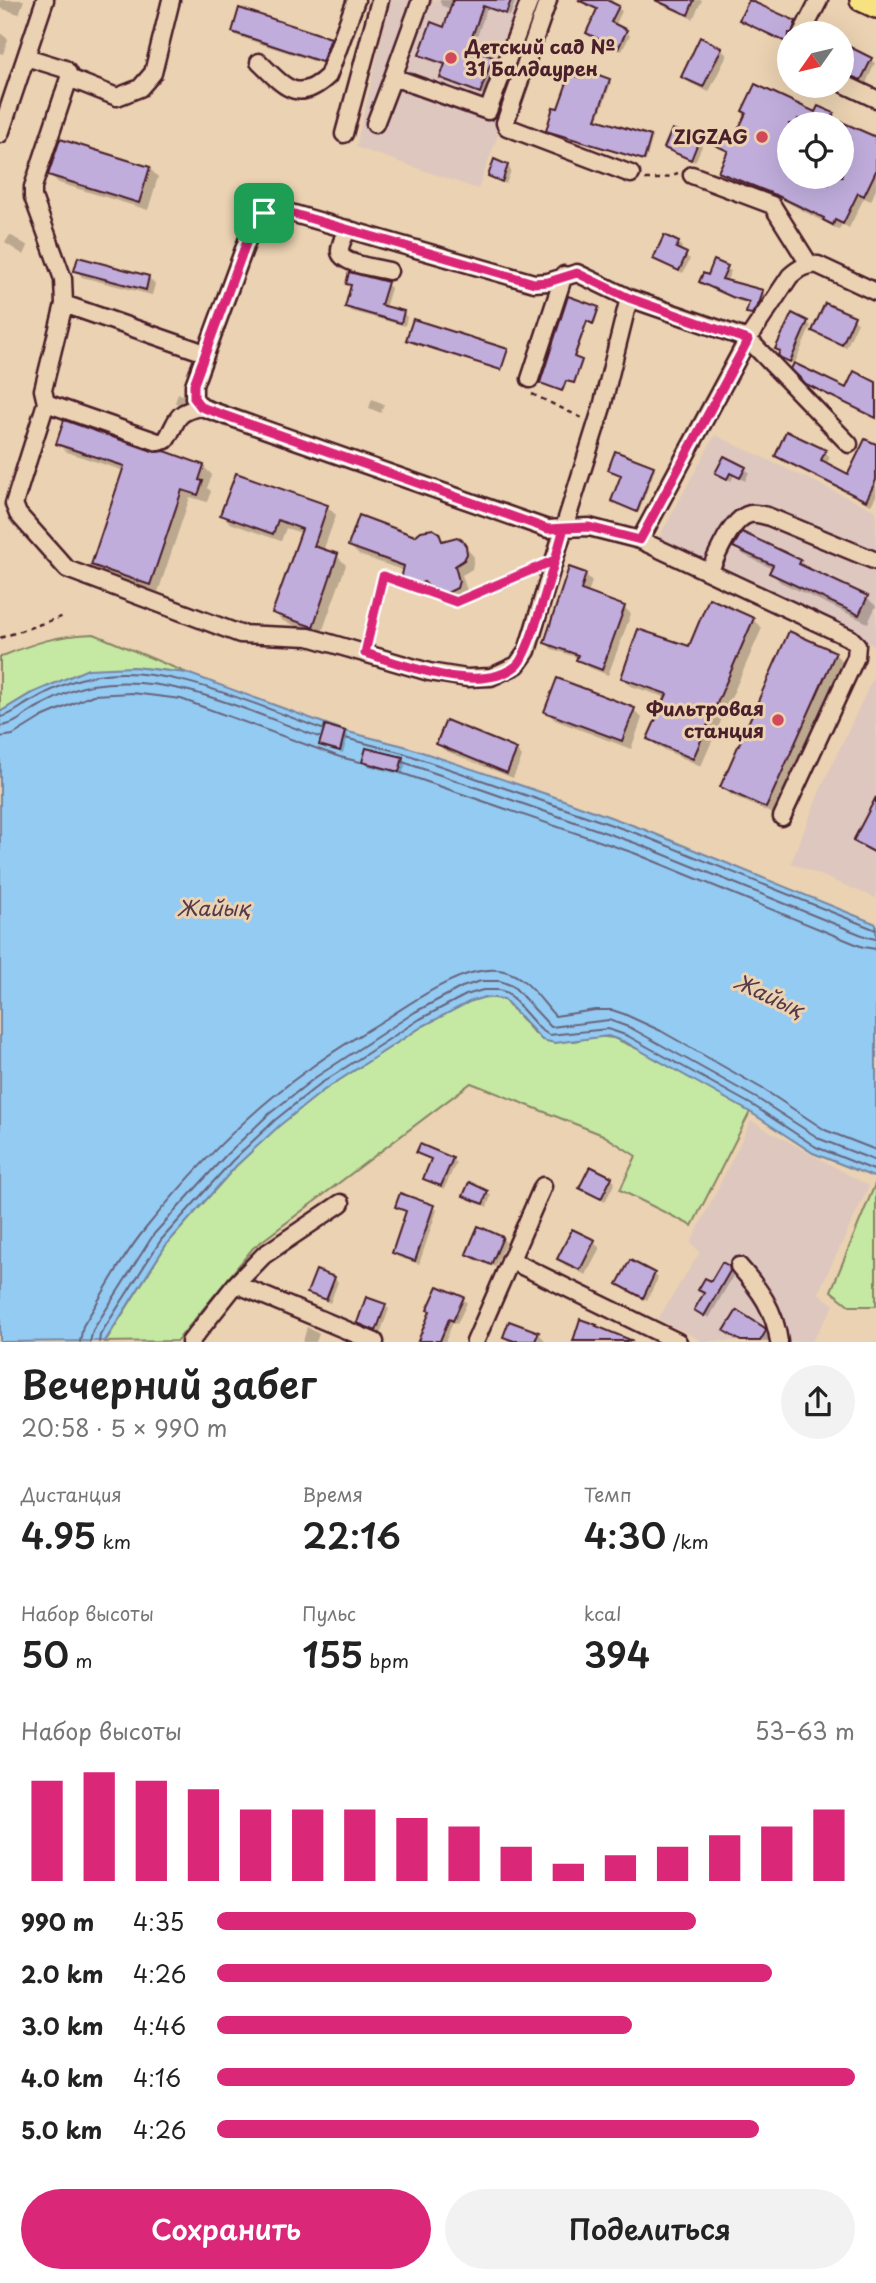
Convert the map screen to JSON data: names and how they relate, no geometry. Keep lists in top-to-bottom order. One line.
{"water":["Жайық"],"places":["Детский сад № 31 Балдаурен","ZIGZAG","Фильтровая станция"],"north":"bottom left","page":{"heading":["Вечерний забег","20:58 · 5 × 990 m"],"stats":[["Дистанция","4.95 km"],["Время","22:16"],["Темп","4:30 /km"],["Набор высоты","50 m"],["Пульс","155 bpm"],["kcal","394"]],"chart":["Набор высоты","53–63 m"],"list":[{"name":"990 m","note":"4:35"},{"name":"2.0 km","note":"4:26"},{"name":"3.0 km","note":"4:46"},{"name":"4.0 km","note":"4:16"},{"name":"5.0 km","note":"4:26"}],"buttons":["Сохранить","Поделиться"]}}
